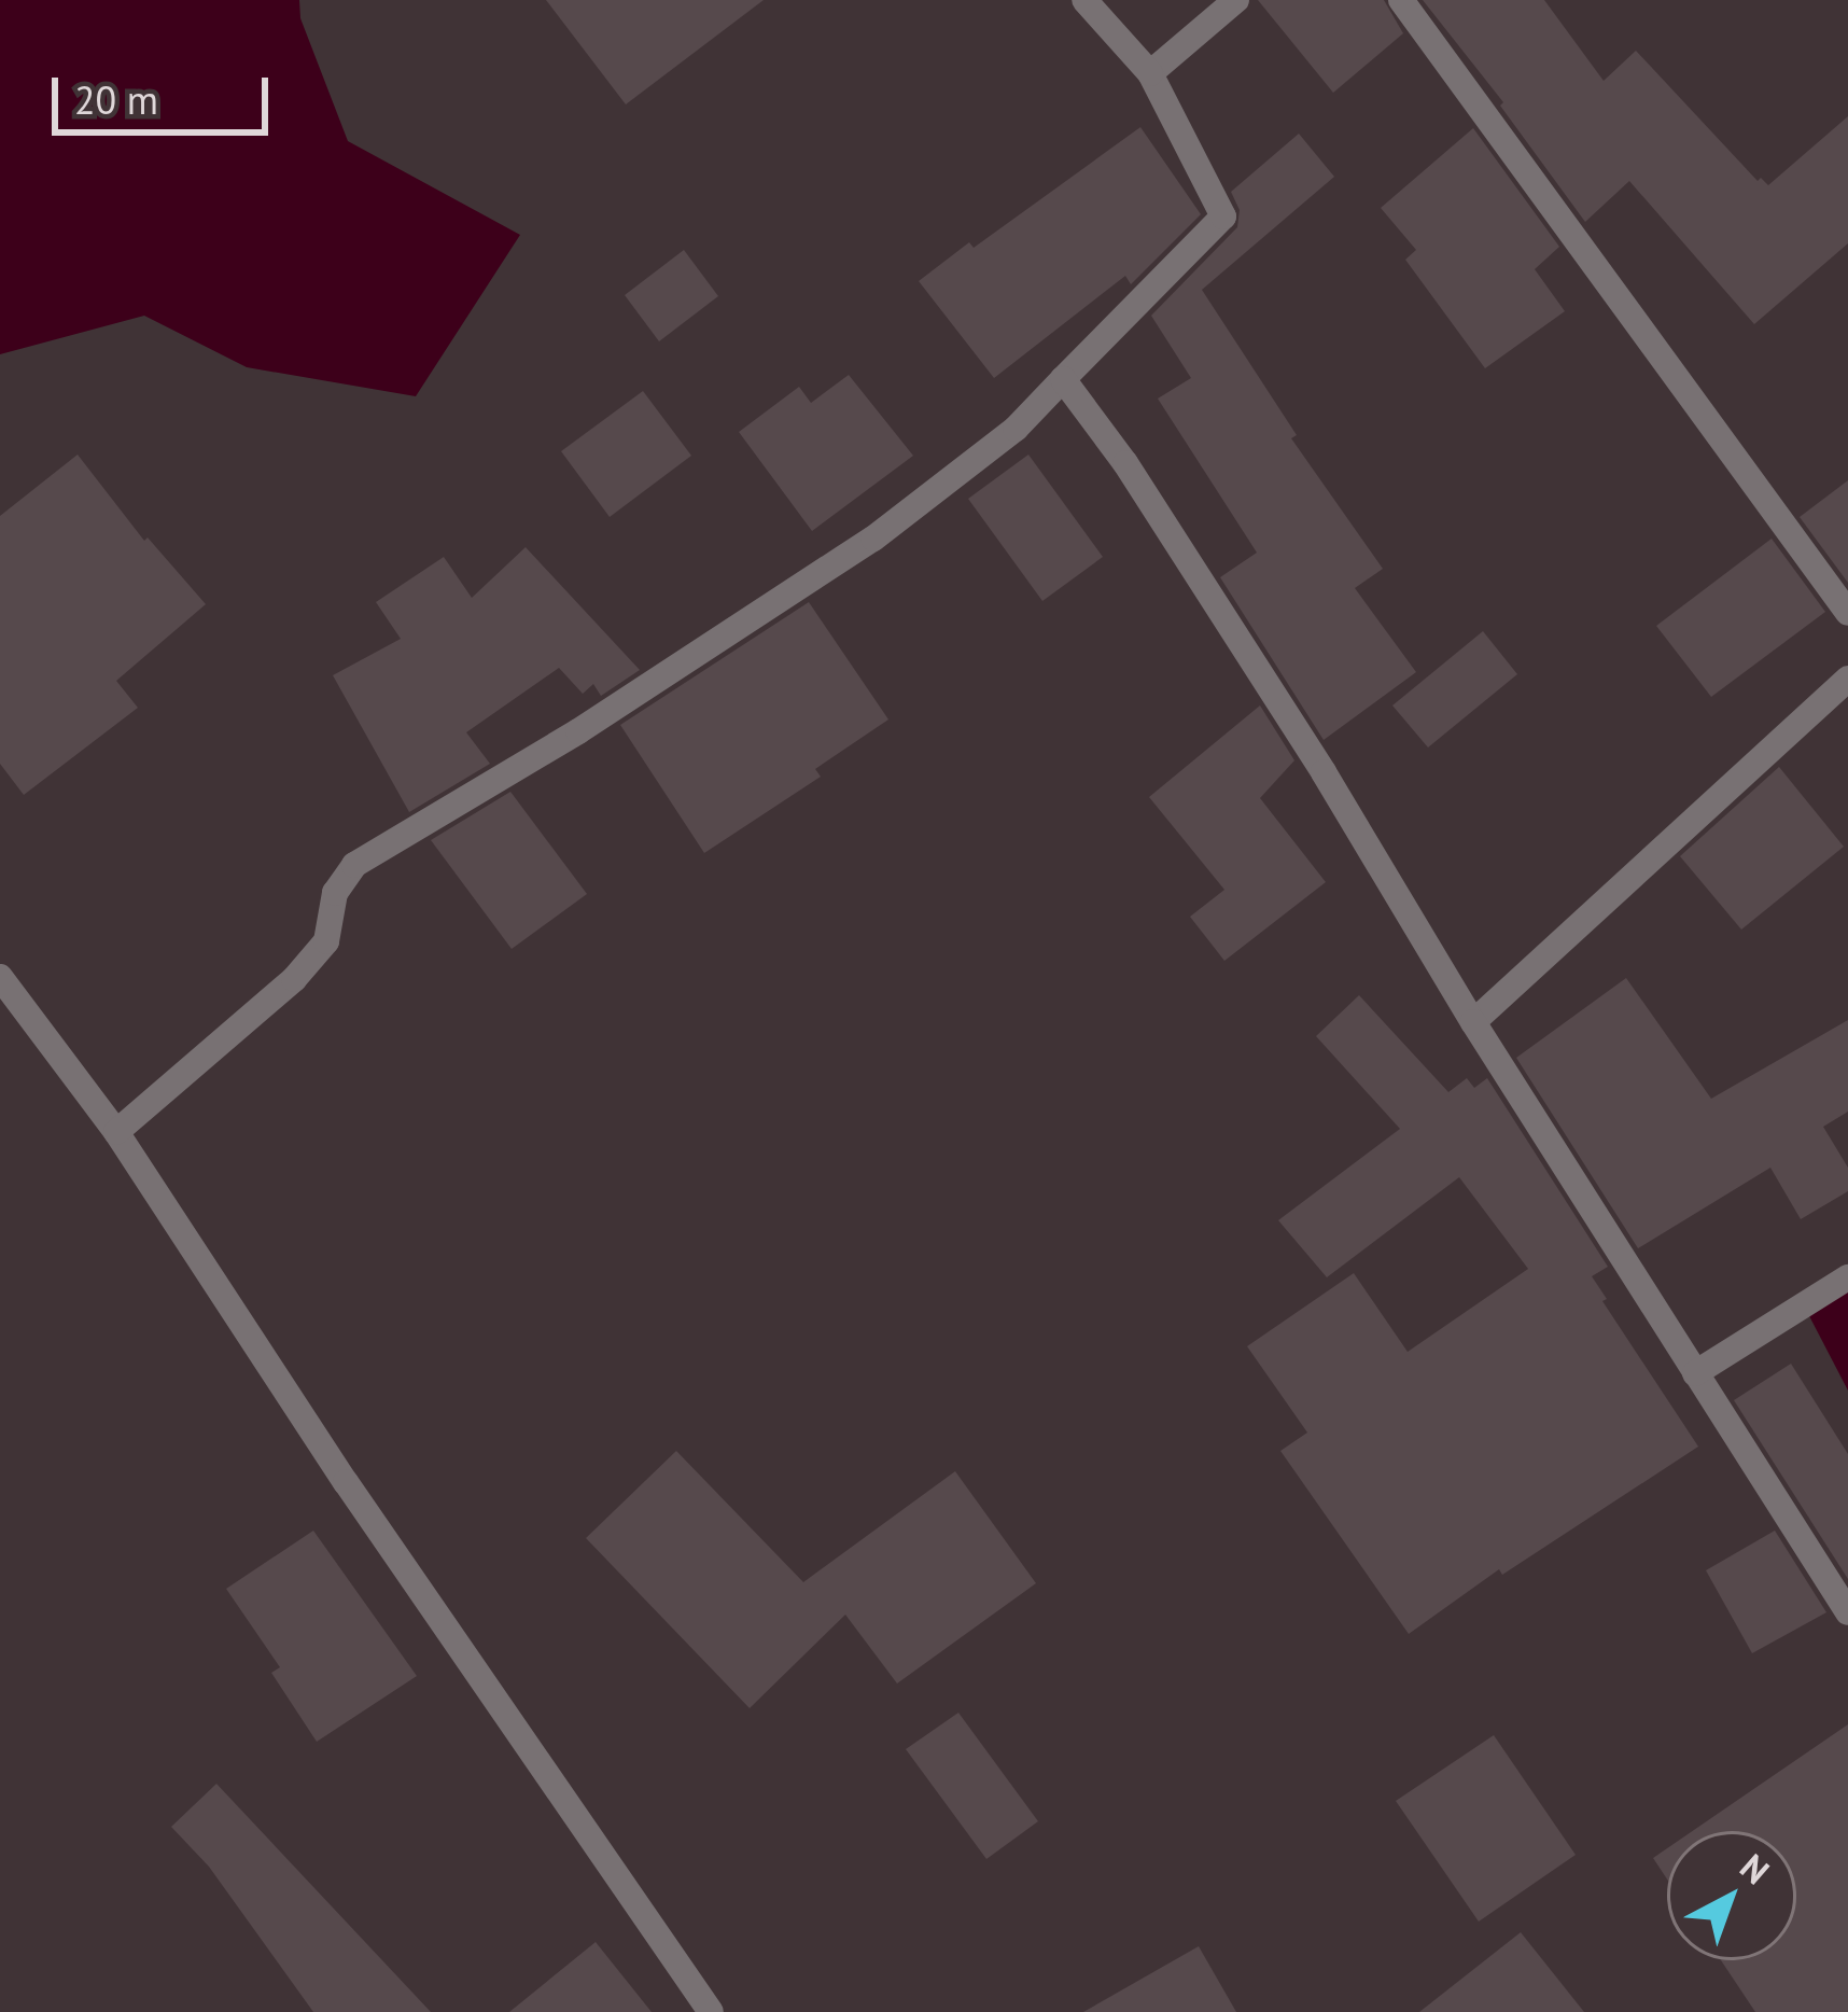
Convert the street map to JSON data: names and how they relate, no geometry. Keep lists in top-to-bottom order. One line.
{"scale_bar":"20 m","north":"top right"}
